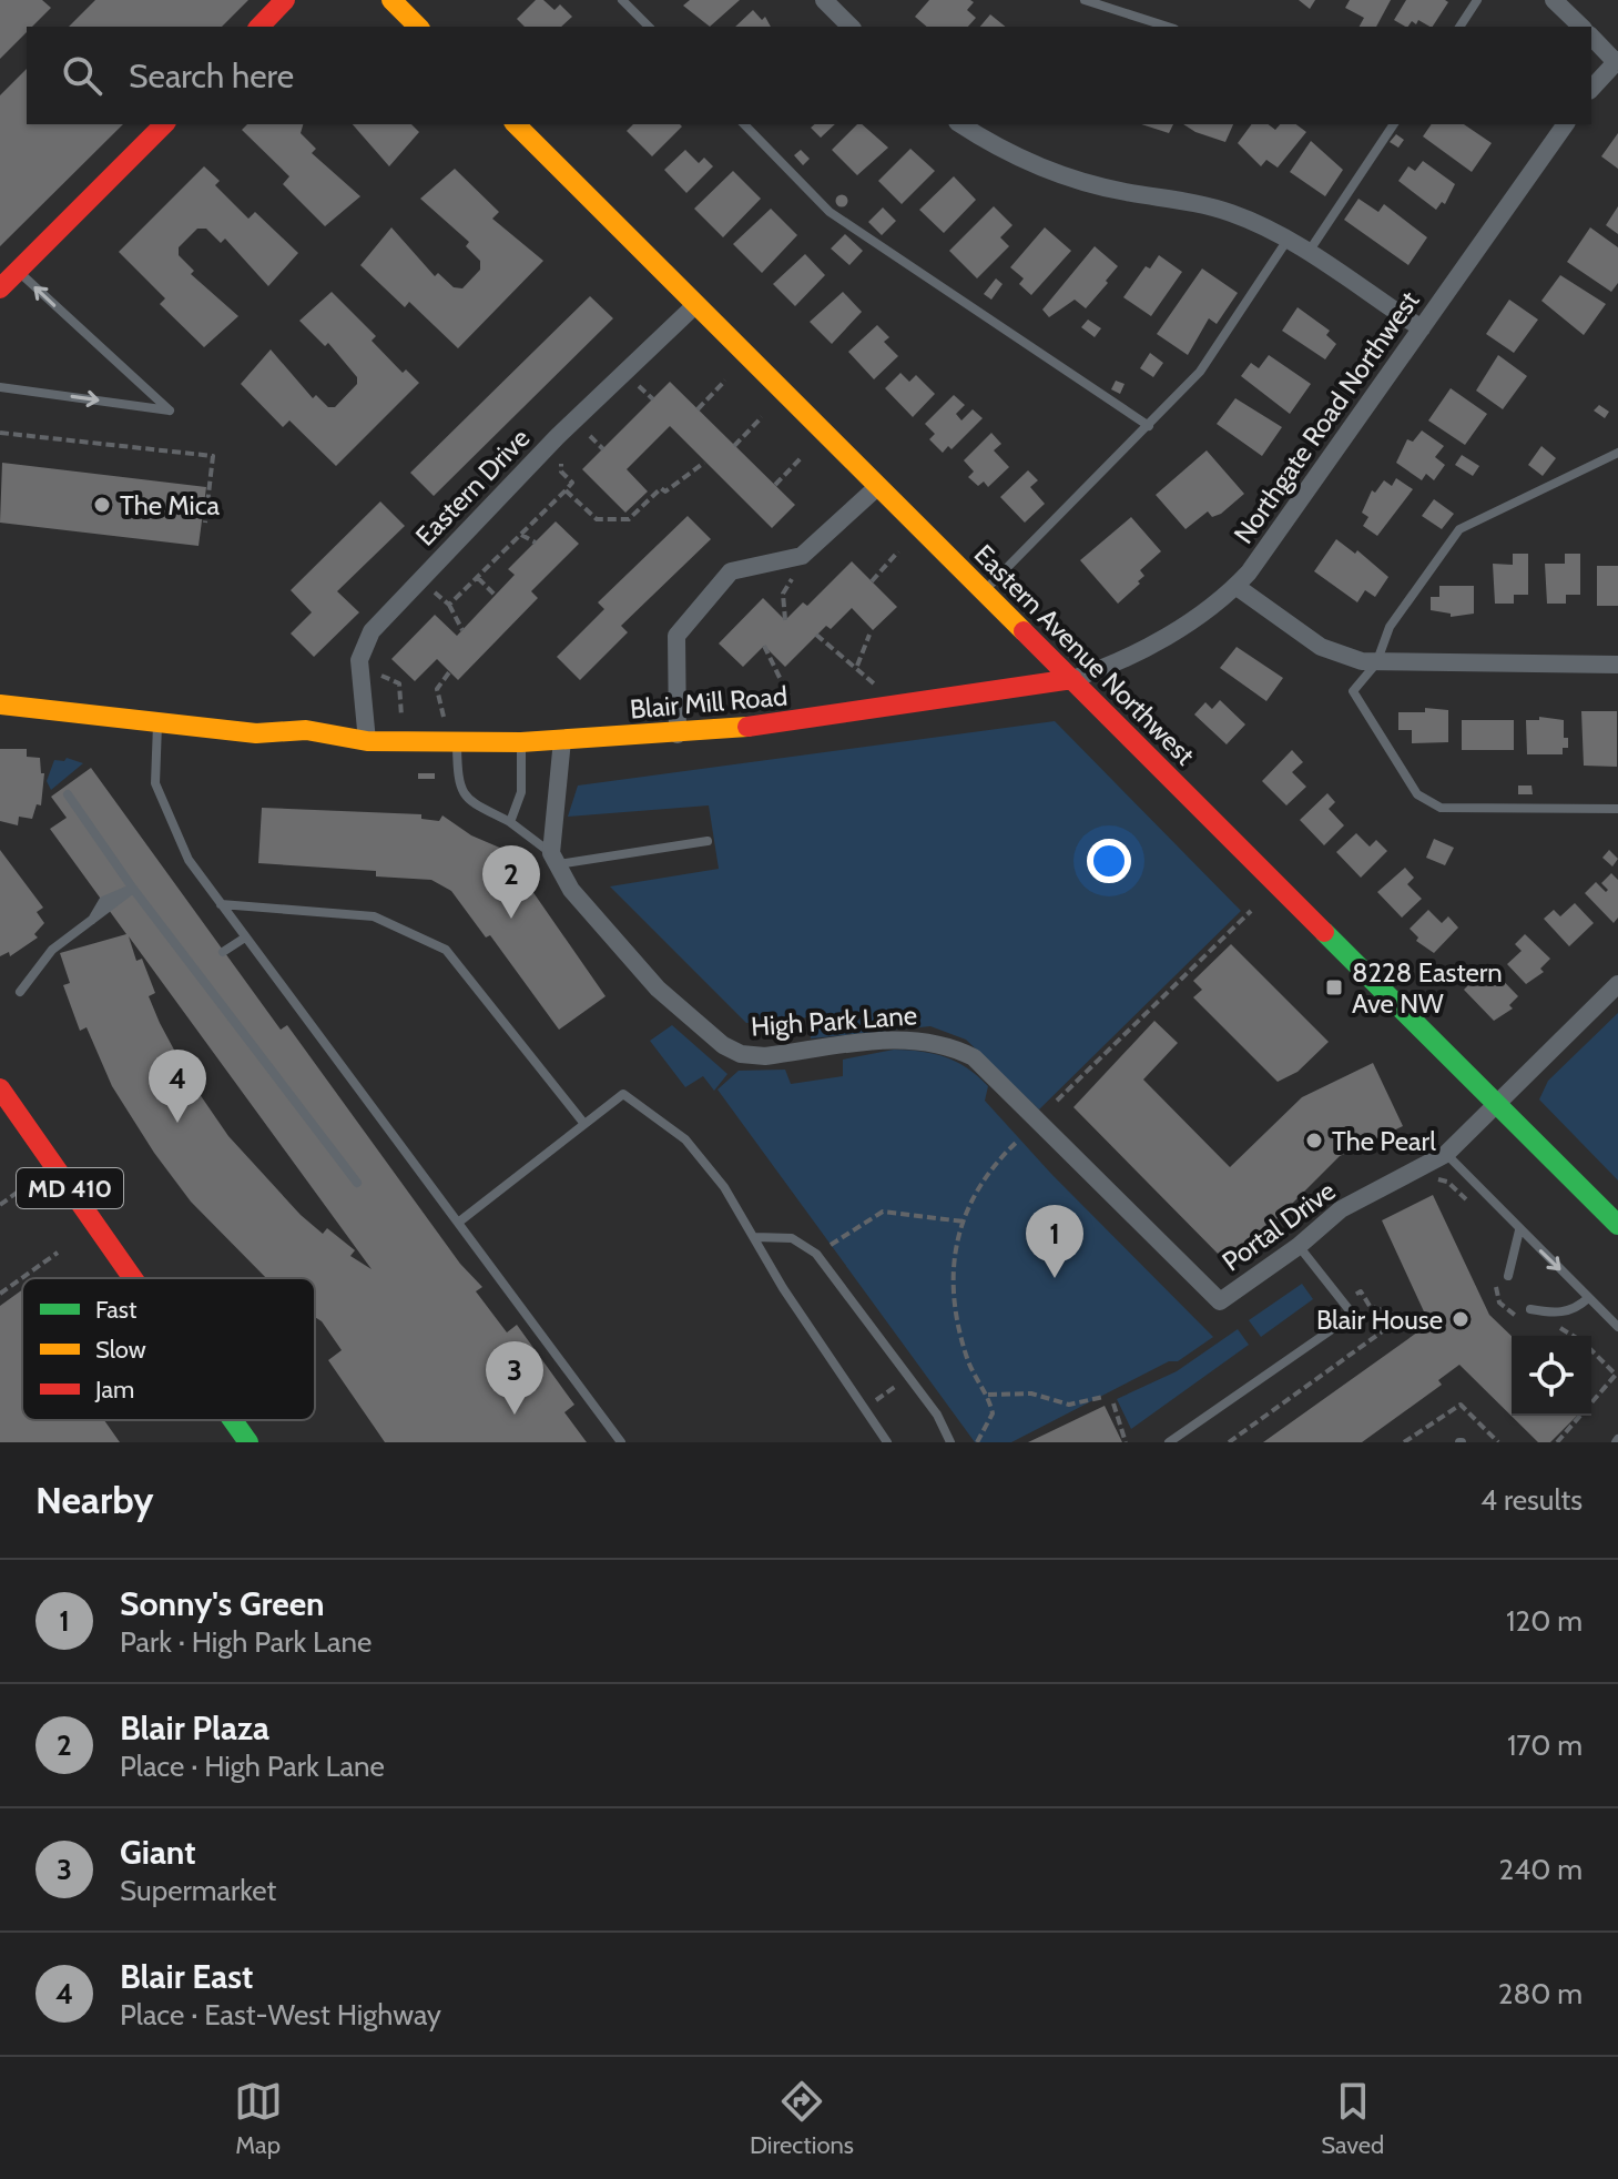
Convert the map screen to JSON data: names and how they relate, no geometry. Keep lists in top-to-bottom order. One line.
{"streets":{"street":["Northgate Road Northwest","Eastern Drive","Eastern Avenue Northwest","Blair Mill Road","High Park Lane","MD 410","Portal Drive"]},"crossings":[["Northgate Road Northwest","Eastern Avenue Northwest"],["Northgate Road Northwest","Blair Mill Road"],["Eastern Drive","Eastern Avenue Northwest"],["Eastern Drive","Blair Mill Road"],["Eastern Avenue Northwest","Blair Mill Road"],["Eastern Avenue Northwest","Portal Drive"],["High Park Lane","Portal Drive"]],"places":{"other":["The Mica","The Pearl","Blair House"],"transit":["8228 Eastern Ave NW"]},"legend":["Fast","Slow","Jam"],"page":{"search":"Search here","pins":["2","4","1","3"],"heading":["Nearby","4 results"],"list":[{"mark":"1","name":"Sonny's Green","note":"Park · High Park Lane","value":"120 m"},{"mark":"2","name":"Blair Plaza","note":"Place · High Park Lane","value":"170 m"},{"mark":"3","name":"Giant","note":"Supermarket","value":"240 m"},{"mark":"4","name":"Blair East","note":"Place · East-West Highway","value":"280 m"}],"nav":["Map","Directions","Saved"]}}
